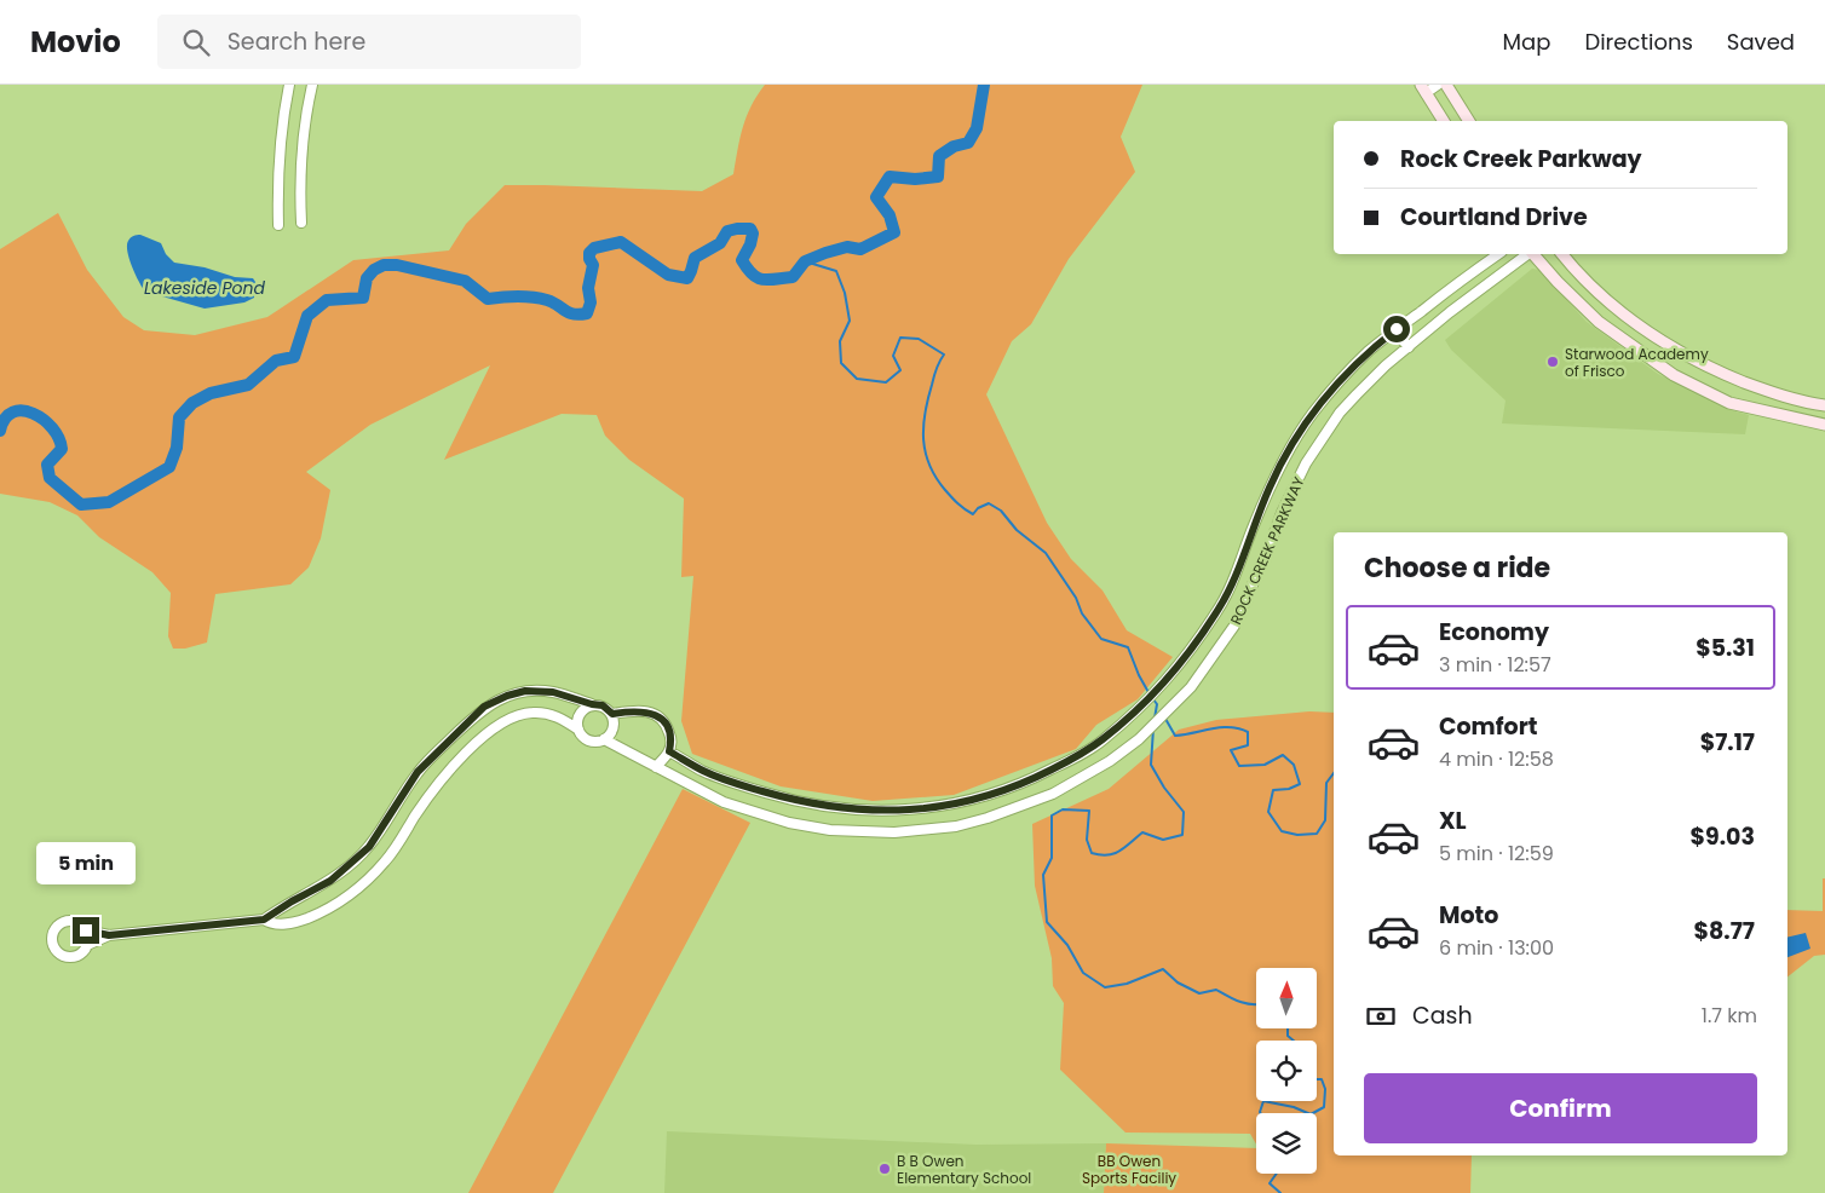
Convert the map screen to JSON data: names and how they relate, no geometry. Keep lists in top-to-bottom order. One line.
{"streets":{"street":["ROCK CREEK PARKWAY"]},"water":["Lakeside Pond"],"parks":["BB Owen Sports Faciliy"],"places":["Starwood Academy of Frisco","B B Owen Elementary School"],"north":"top","page":{"header":"Movio","search":"Search here","nav":["Map","Directions","Saved"],"banner":["Rock Creek Parkway","Courtland Drive"],"heading":"Choose a ride","list":[{"name":"Economy","note":"3 min · 12:57","value":"$5.31"},{"name":"Comfort","note":"4 min · 12:58","value":"$7.17"},{"name":"XL","note":"5 min · 12:59","value":"$9.03"},{"name":"Moto","note":"6 min · 13:00","value":"$8.77"}],"bubble":"5 min","pay":["Cash","1.7 km"],"buttons":"Confirm"}}
